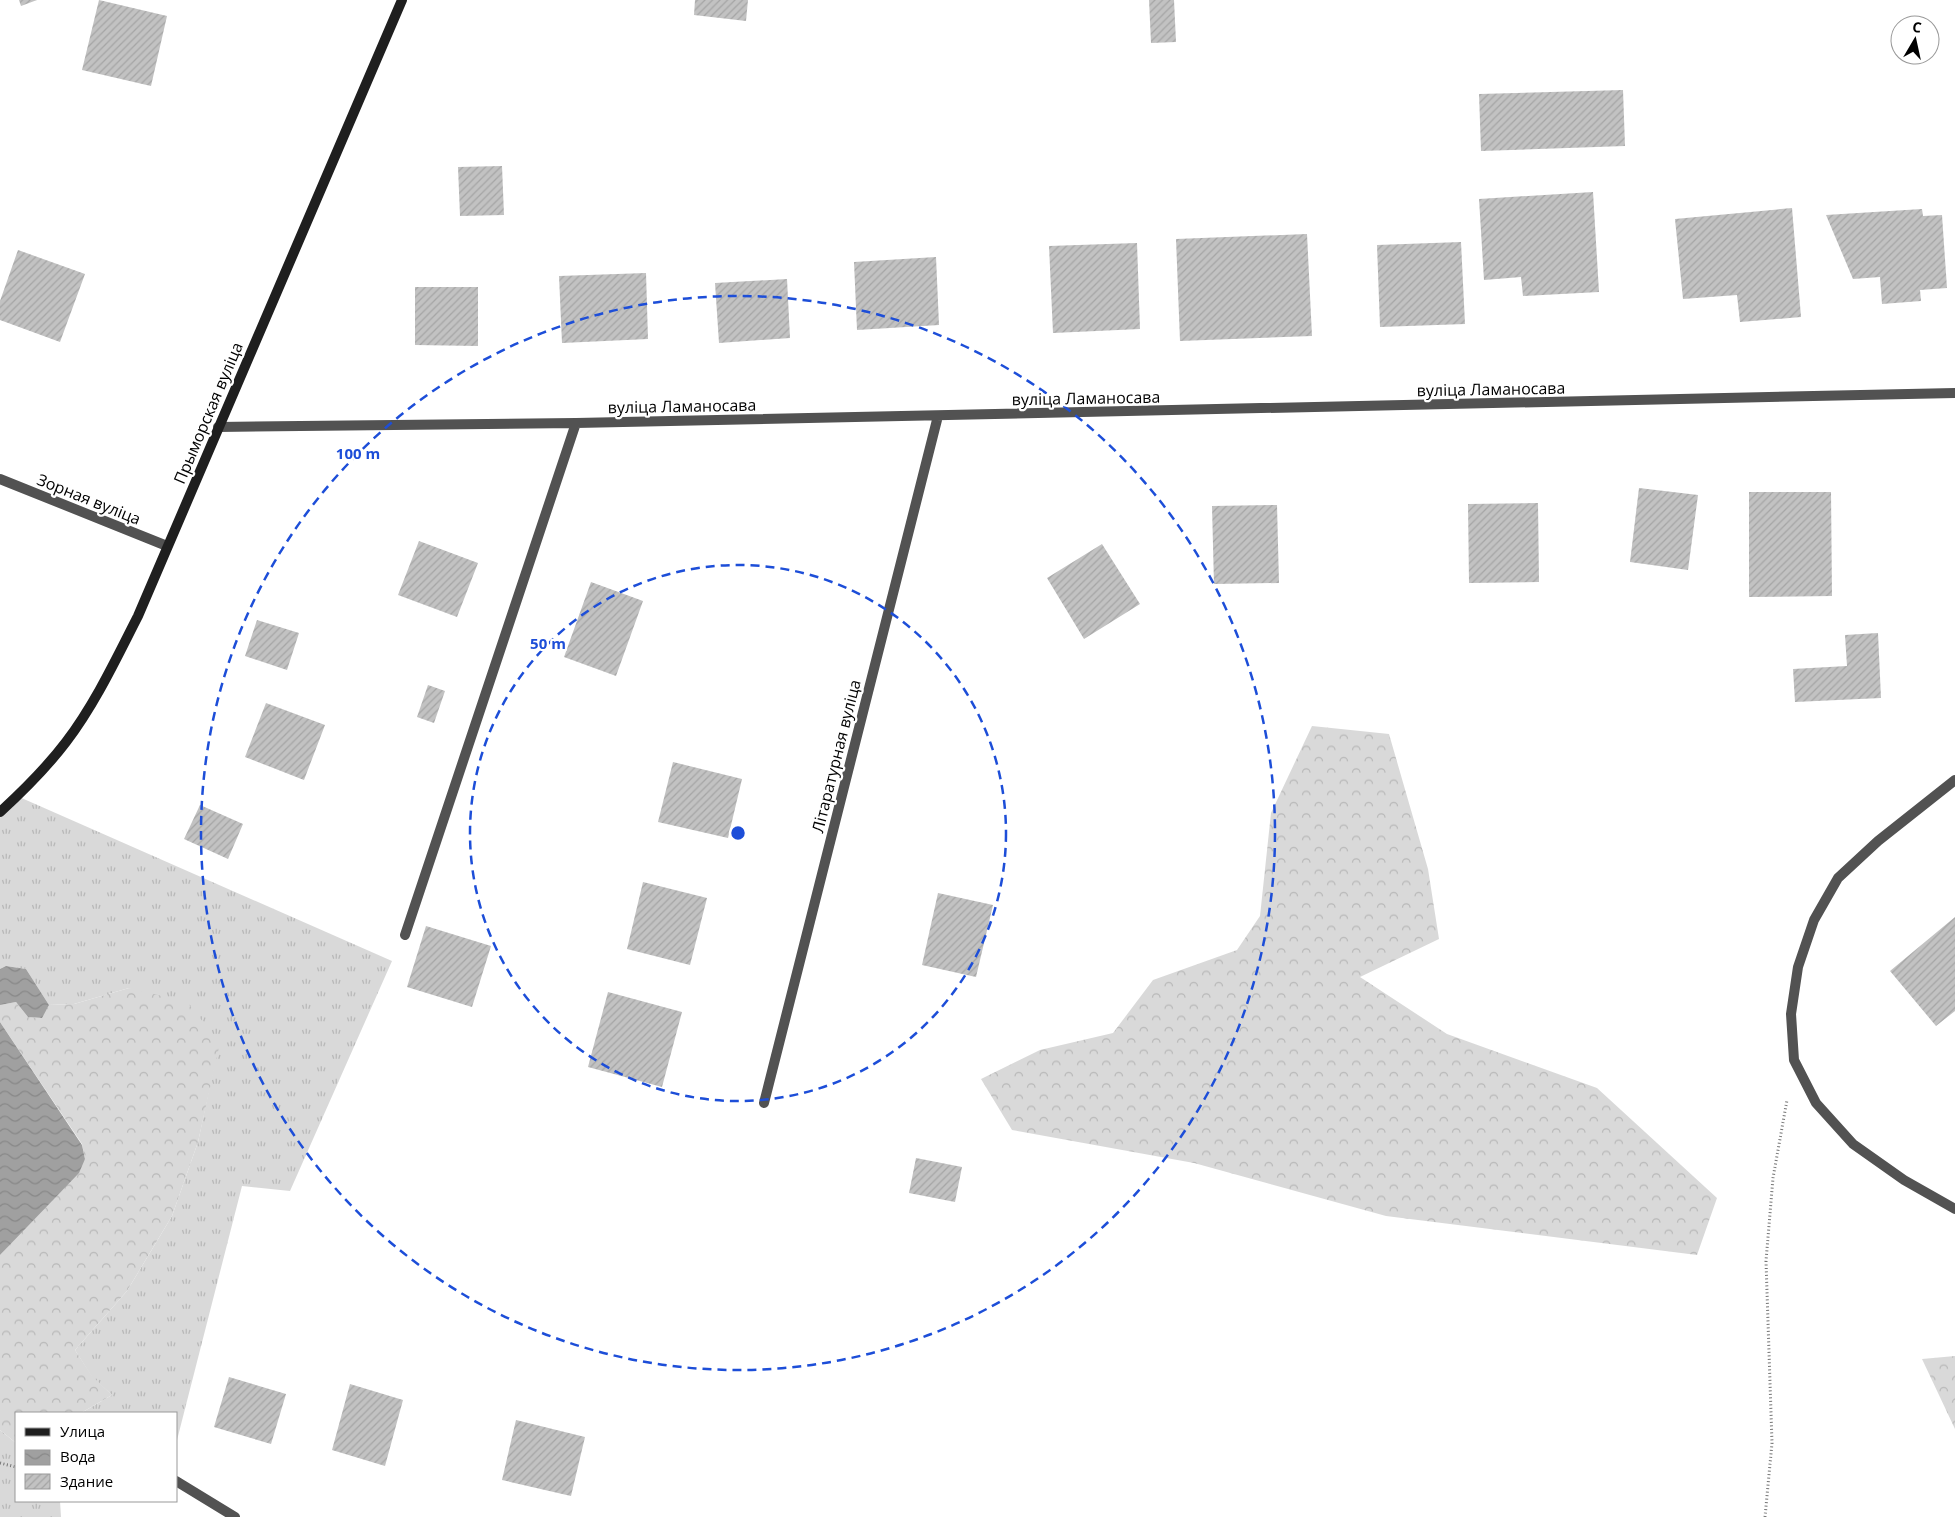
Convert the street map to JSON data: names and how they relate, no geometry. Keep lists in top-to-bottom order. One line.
{"streets":{"main road":["Прыморская вуліца"],"street":["вуліца Ламаносава","Зорная вуліца","Літаратурная вуліца"]},"crossings":[["вуліца Ламаносава","Прыморская вуліца"],["вуліца Ламаносава","Літаратурная вуліца"],["Прыморская вуліца","Зорная вуліца"]],"legend":["Улица","Вода","Здание"],"north":"top","rings":["100 m","50 m"]}
